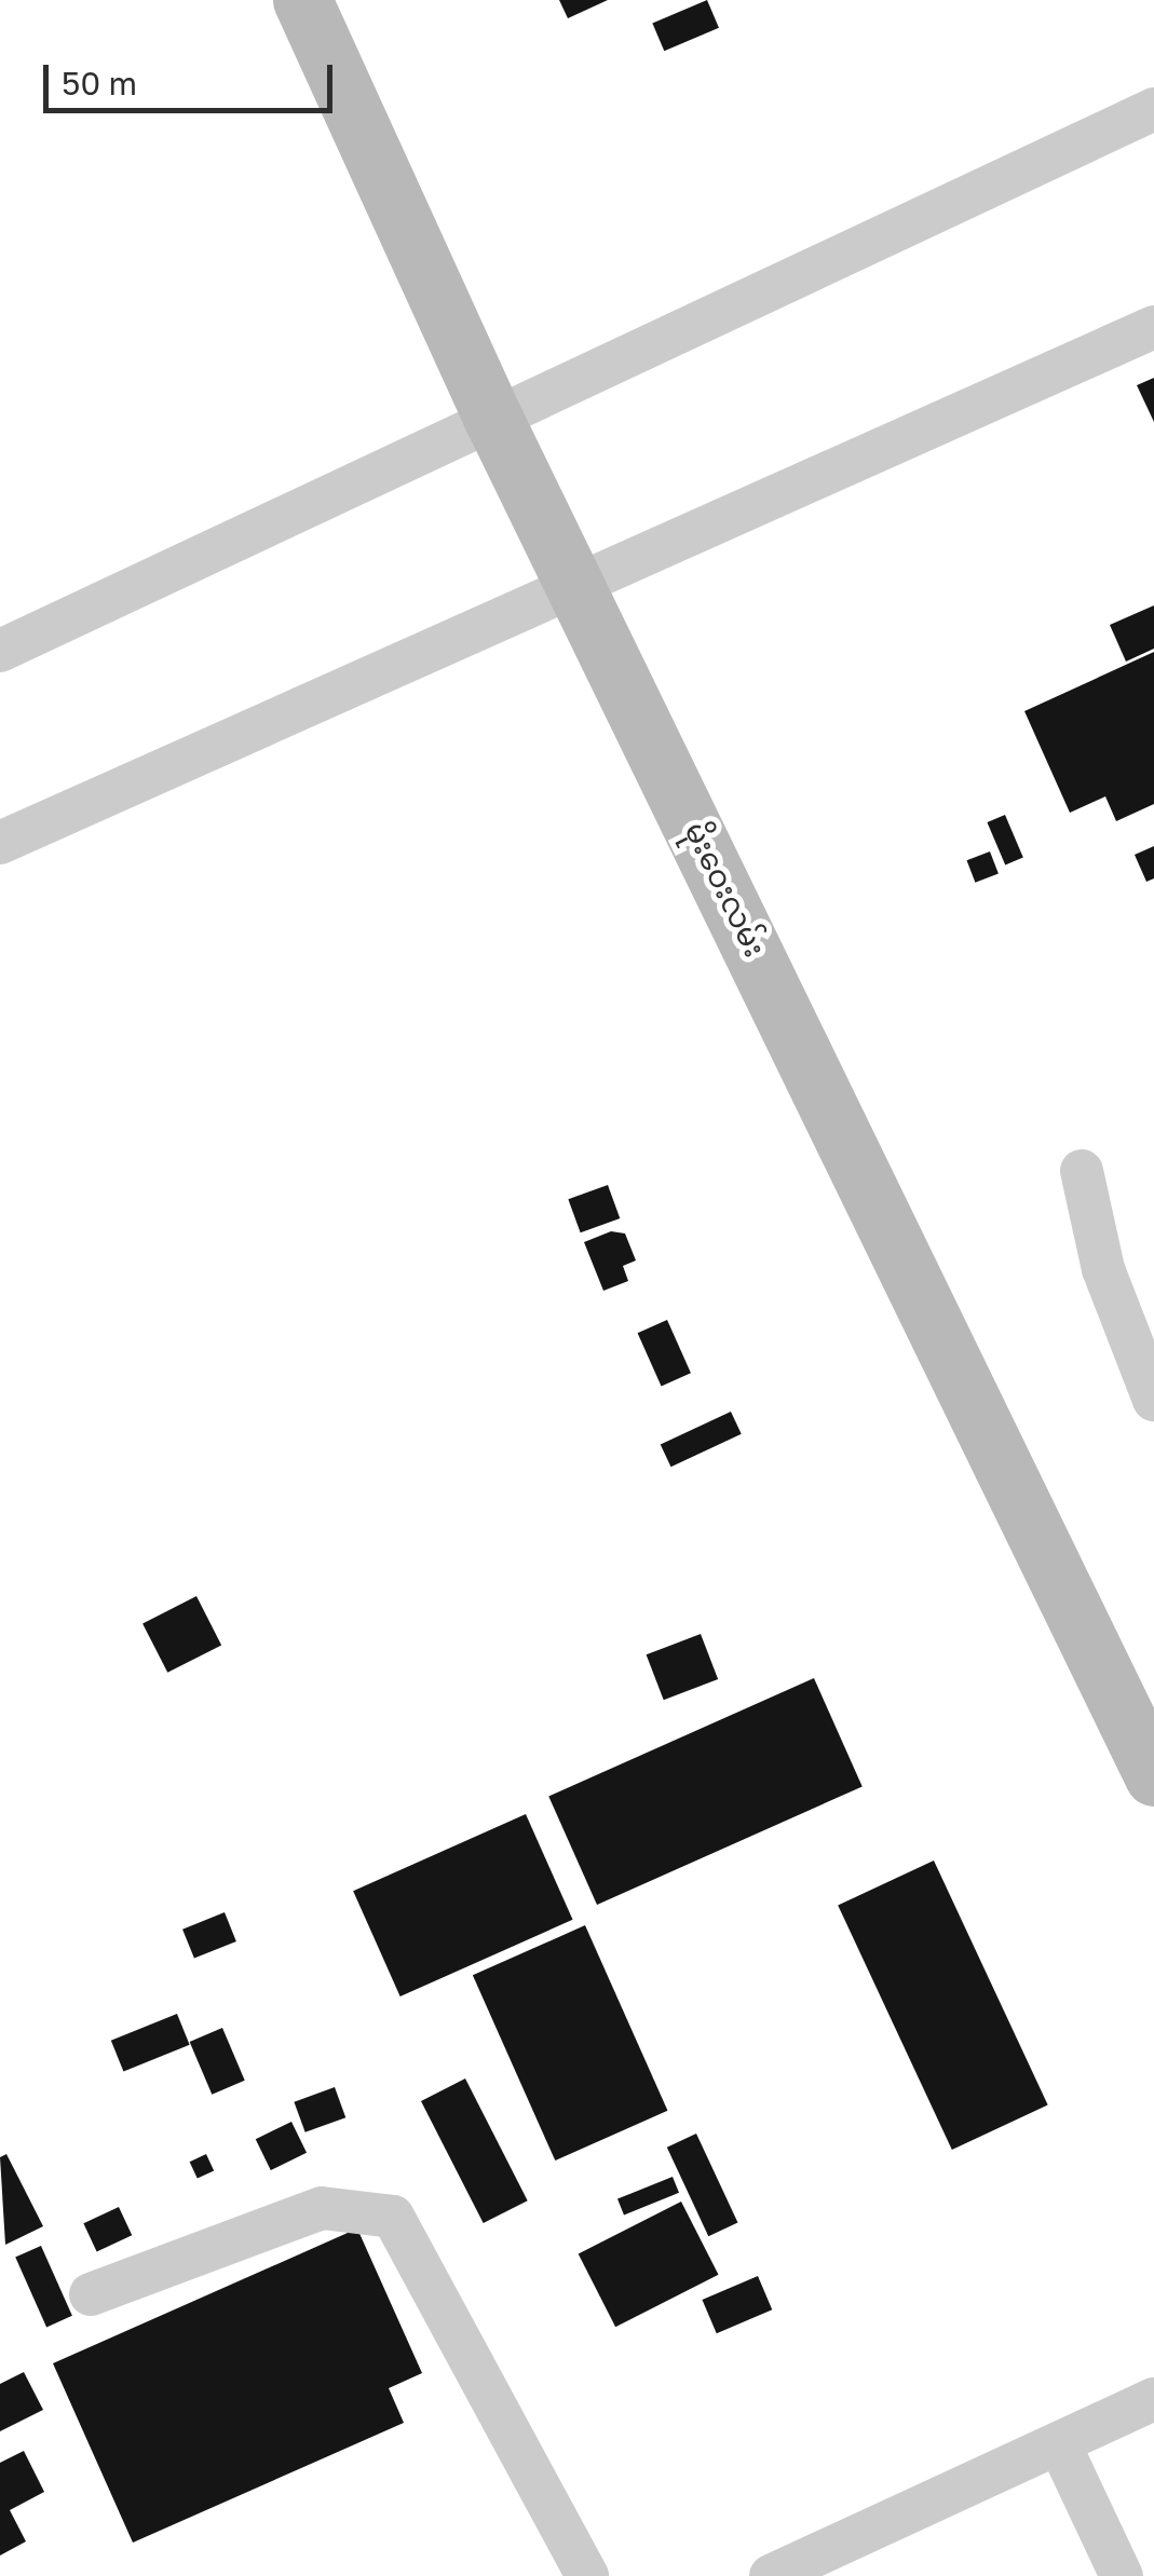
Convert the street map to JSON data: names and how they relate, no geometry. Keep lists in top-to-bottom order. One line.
{"streets":{"street":["မိုးဝေးလမ်း"]},"scale_bar":"50 m"}
